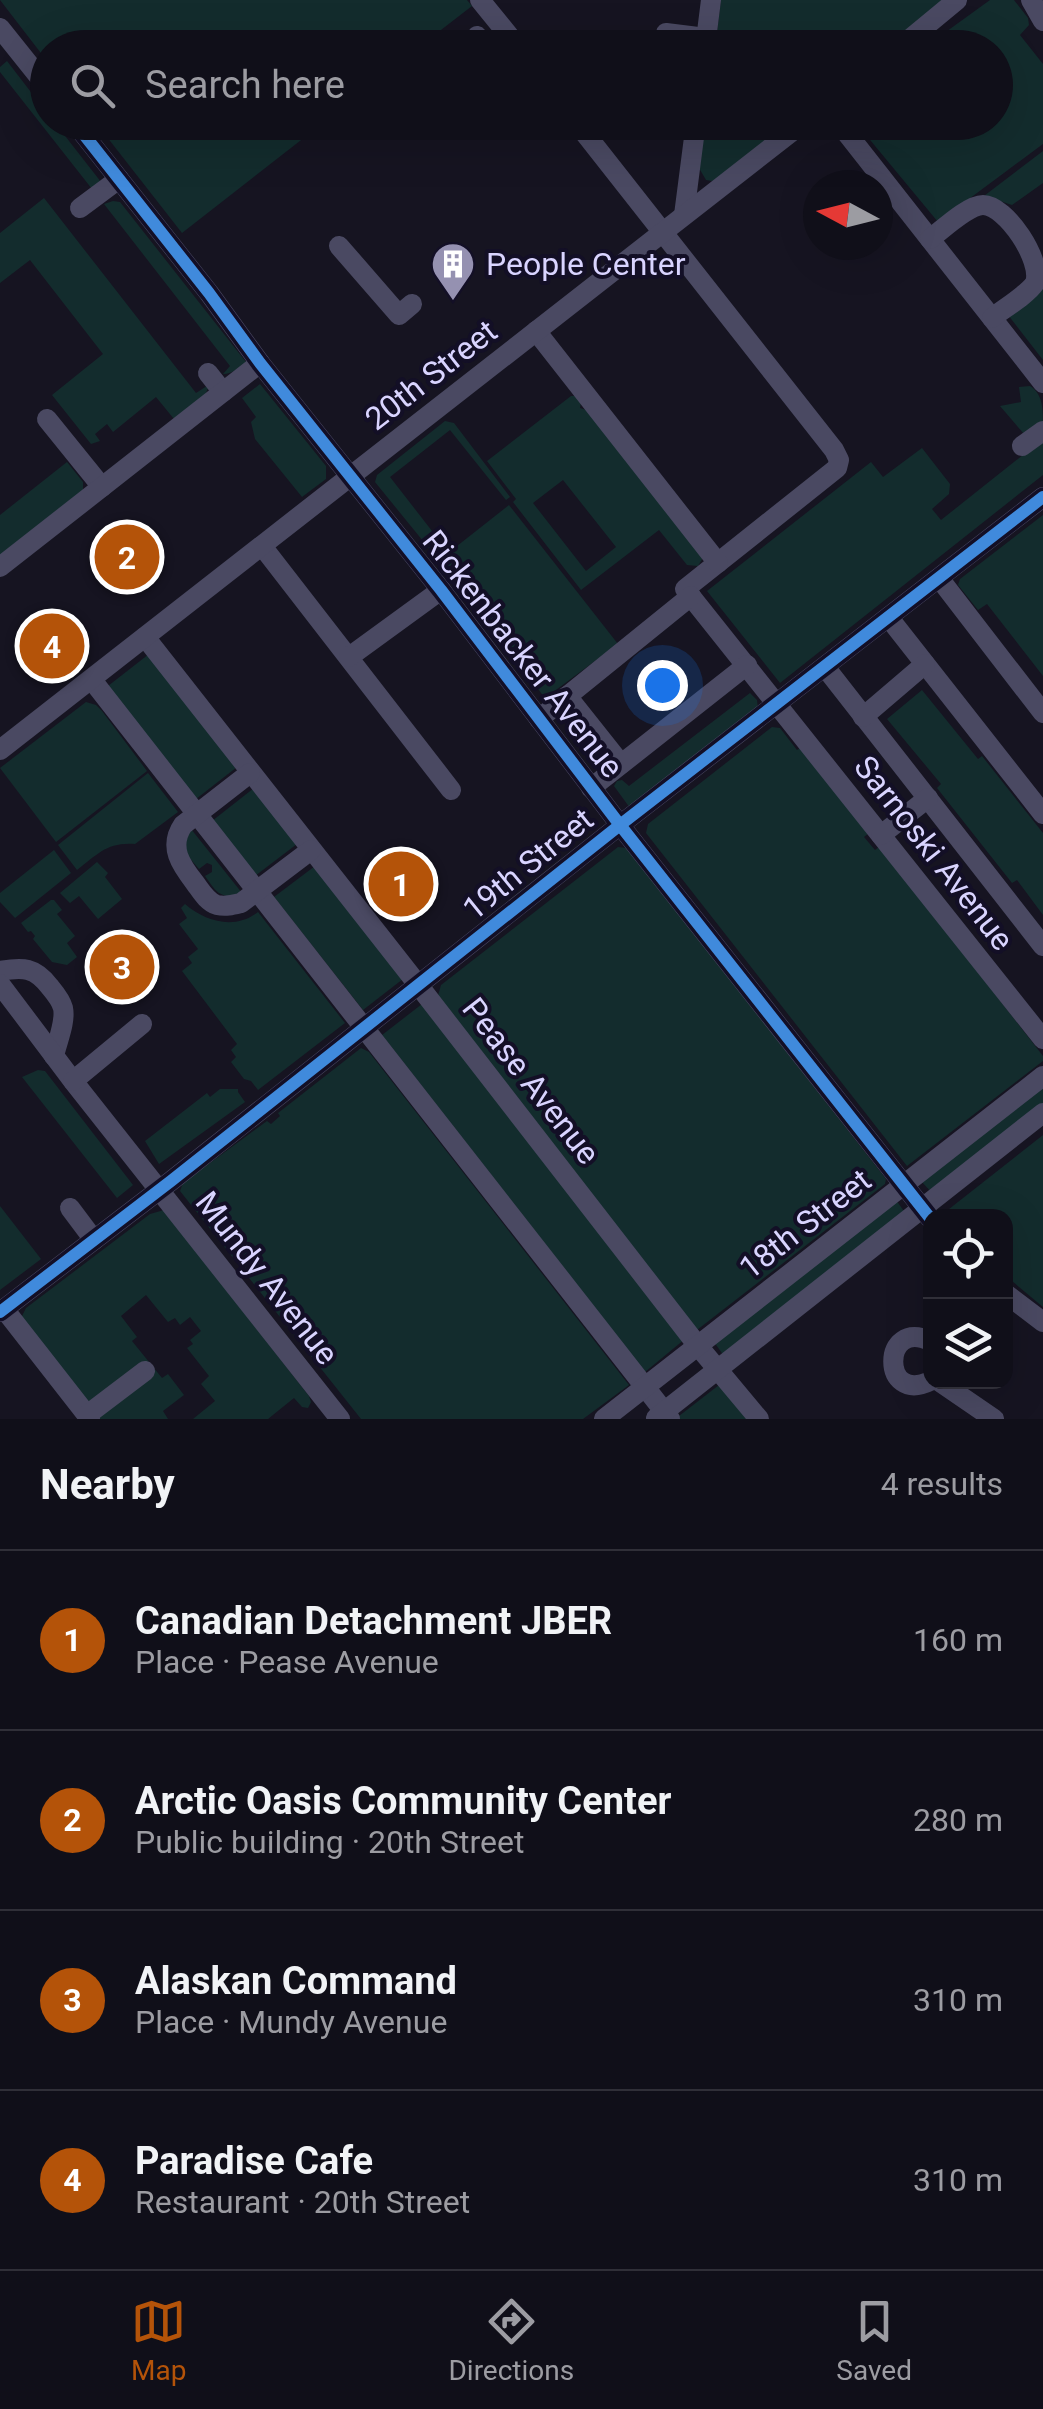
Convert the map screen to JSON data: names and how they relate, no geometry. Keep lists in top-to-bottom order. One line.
{"streets":{"street":["20th Street","Rickenbacker Avenue","Sarnoski Avenue","19th Street","Pease Avenue","18th Street","Mundy Avenue"]},"crossings":[["20th Street","Rickenbacker Avenue"],["20th Street","Pease Avenue"],["Rickenbacker Avenue","19th Street"],["Rickenbacker Avenue","18th Street"],["Sarnoski Avenue","19th Street"],["19th Street","Pease Avenue"],["19th Street","Mundy Avenue"],["Pease Avenue","18th Street"]],"places":{"building":["People Center"]},"north":"left","page":{"search":"Search here","pins":["2","4","1","3"],"heading":["Nearby","4 results"],"list":[{"mark":"1","name":"Canadian Detachment JBER","note":"Place · Pease Avenue","value":"160 m"},{"mark":"2","name":"Arctic Oasis Community Center","note":"Public building · 20th Street","value":"280 m"},{"mark":"3","name":"Alaskan Command","note":"Place · Mundy Avenue","value":"310 m"},{"mark":"4","name":"Paradise Cafe","note":"Restaurant · 20th Street","value":"310 m"}],"nav":["Map","Directions","Saved"]}}
